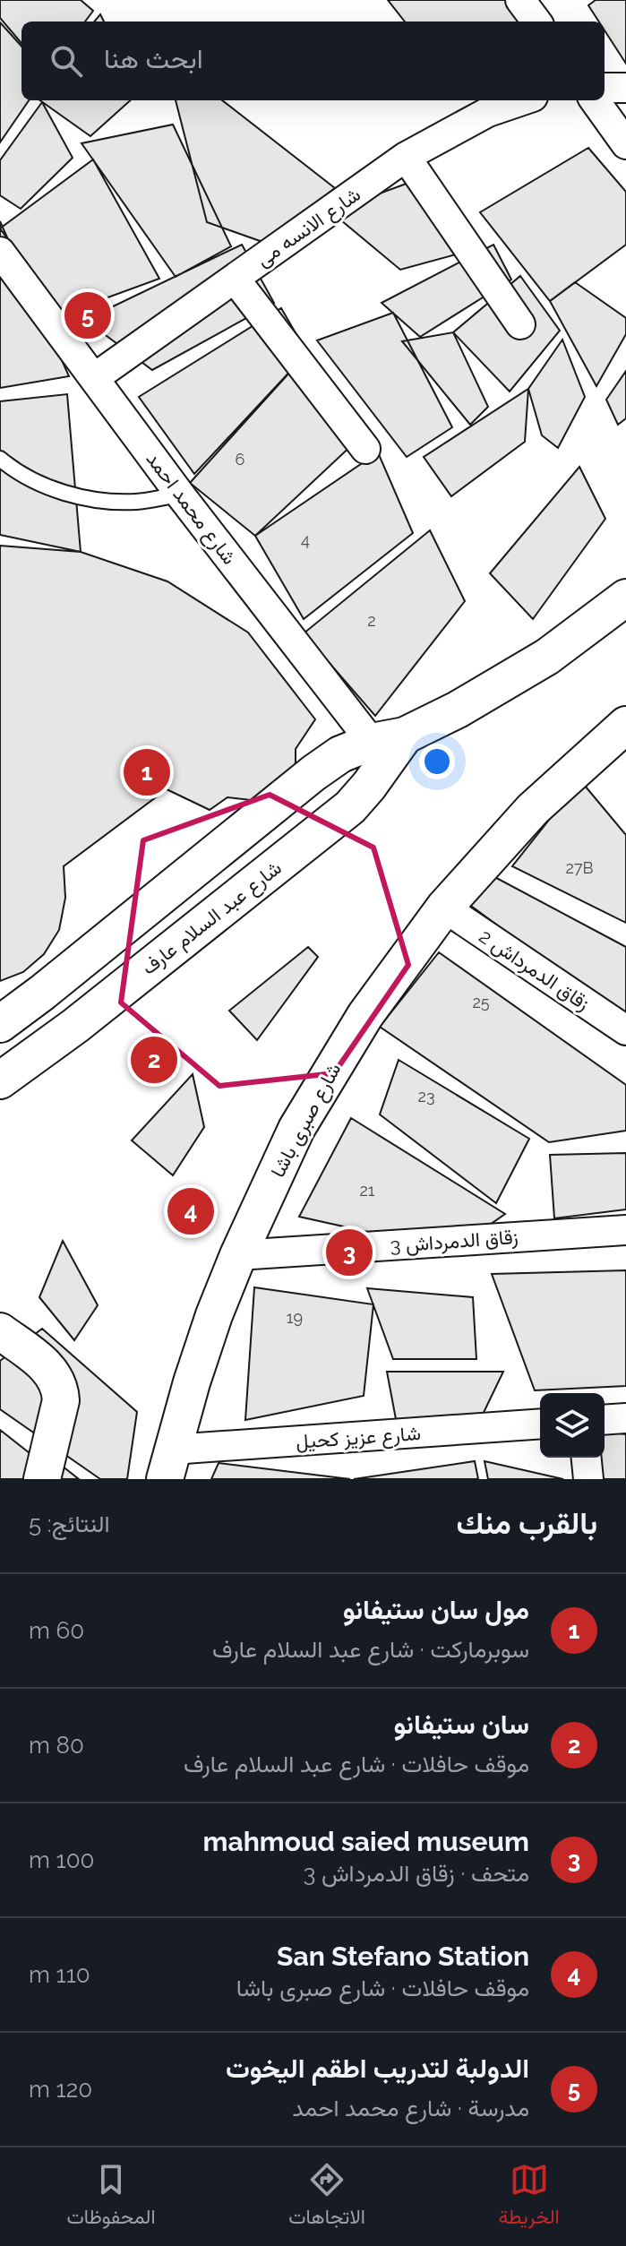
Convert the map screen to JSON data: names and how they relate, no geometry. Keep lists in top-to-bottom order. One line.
{"streets":{"street":["شارع الانسه مى","شارع محمد احمد","شارع عبد السلام عارف","زقاق الدمرداش 2","شارع صبرى باشا","زقاق الدمرداش 3","شارع عزيز كحيل"]},"crossings":[["شارع الانسه مى","شارع محمد احمد"],["شارع محمد احمد","شارع عبد السلام عارف"],["زقاق الدمرداش 2","شارع صبرى باشا"],["شارع صبرى باشا","زقاق الدمرداش 3"],["شارع صبرى باشا","شارع عزيز كحيل"]],"house_numbers":["6","4","2","27B","25","23","21","19"],"page":{"search":"ابحث هنا","pins":["5","1","2","4","3"],"heading":["بالقرب منك","النتائج: 5"],"list":[{"mark":"1","name":"مول سان ستيفانو","note":"سوبرماركت · شارع عبد السلام عارف","value":"60 m"},{"mark":"2","name":"سان ستيفانو","note":"موقف حافلات · شارع عبد السلام عارف","value":"80 m"},{"mark":"3","name":"mahmoud saied museum","note":"متحف · زقاق الدمرداش 3","value":"100 m"},{"mark":"4","name":"San Stefano Station","note":"موقف حافلات · شارع صبرى باشا","value":"110 m"},{"mark":"5","name":"الدولبة لتدريب اطقم اليخوت","note":"مدرسة · شارع محمد احمد","value":"120 m"}],"nav":["الخريطة","الاتجاهات","المحفوظات"]}}
